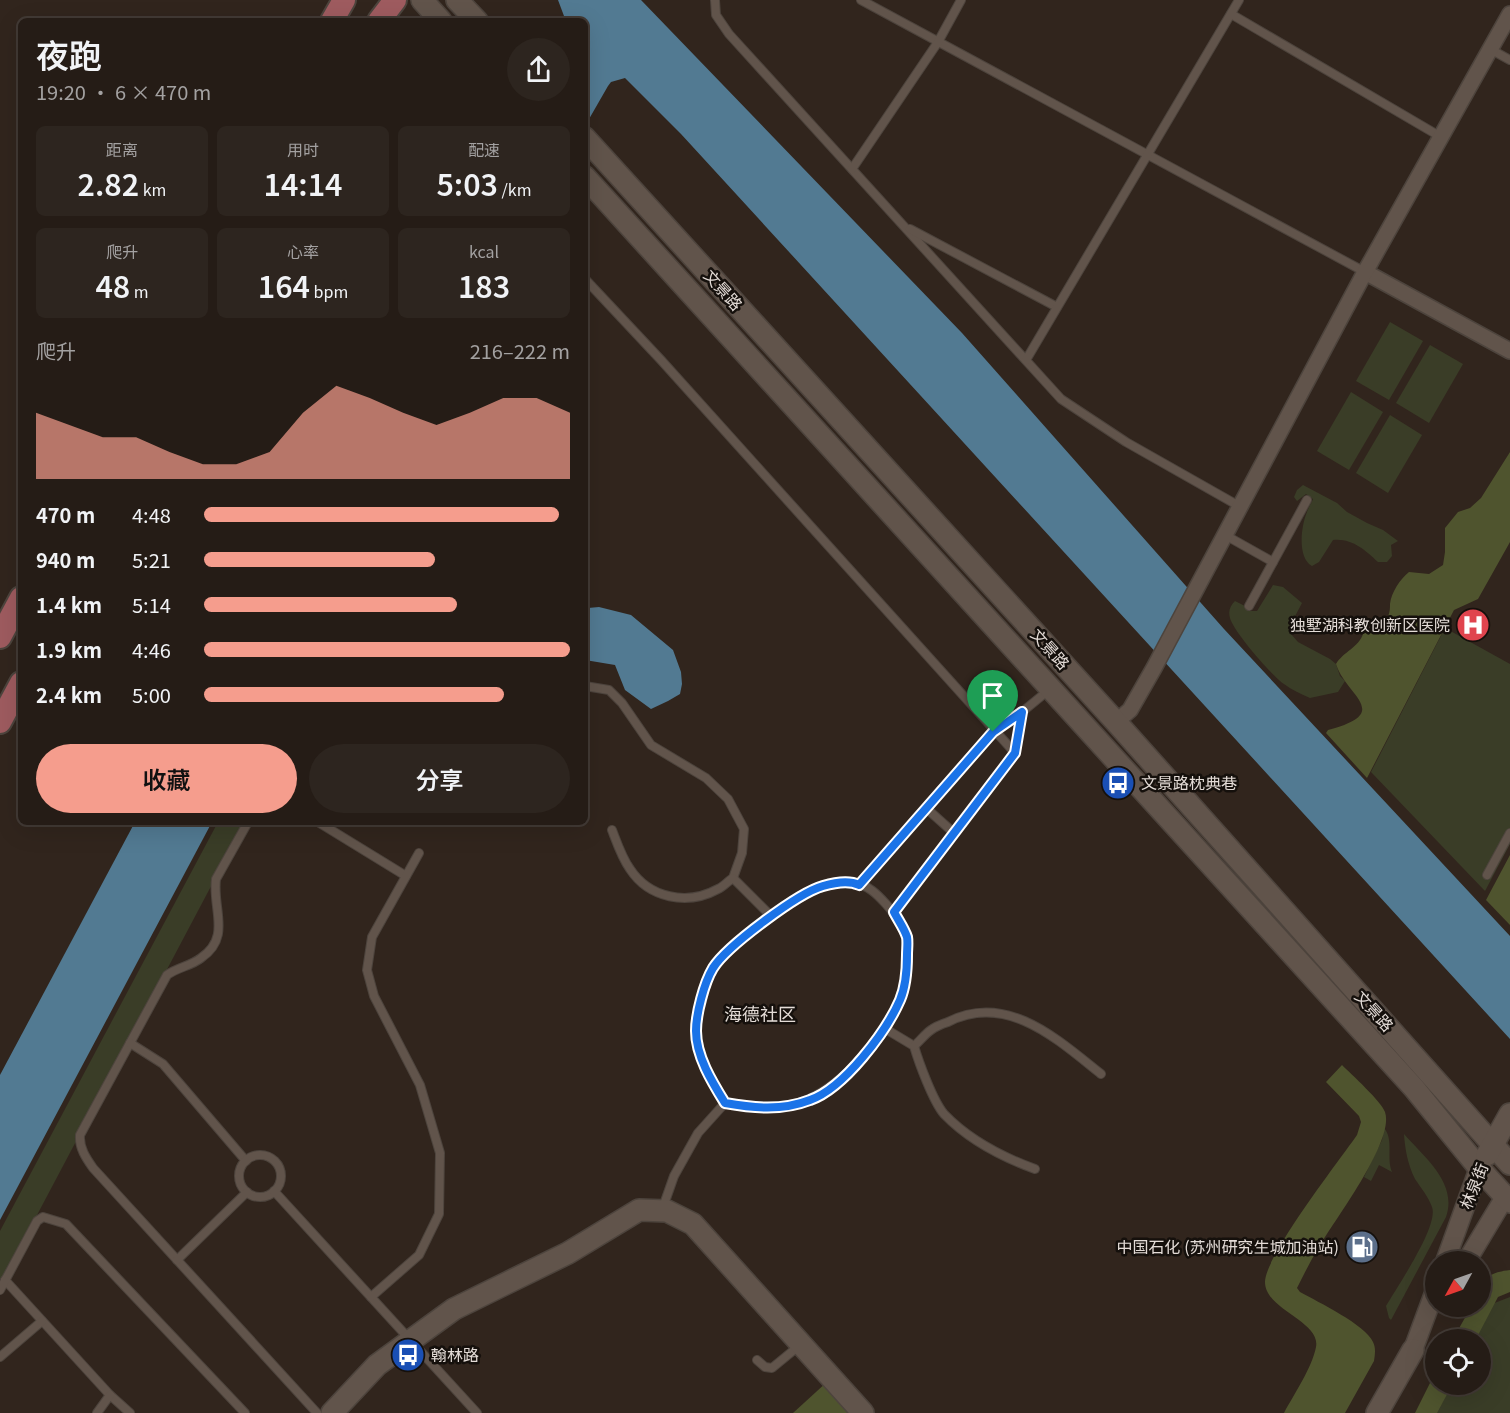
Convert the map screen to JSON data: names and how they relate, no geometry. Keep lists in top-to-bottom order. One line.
{"streets":{"main road":["文景路","林泉街"]},"crossings":[["文景路","林泉街"]],"districts":["海德社区"],"places":{"hospital":["独墅湖科教创新区医院"],"bus stop":["文景路枕典巷","翰林路"],"fuel station":["中国石化 (苏州研究生城加油站)"]},"north":"bottom left","page":{"heading":["夜跑","19:20 · 6 × 470 m"],"stats":[["距离","2.82 km"],["用时","14:14"],["配速","5:03 /km"],["爬升","48 m"],["心率","164 bpm"],["kcal","183"]],"chart":["爬升","216–222 m"],"list":[{"name":"470 m","note":"4:48"},{"name":"940 m","note":"5:21"},{"name":"1.4 km","note":"5:14"},{"name":"1.9 km","note":"4:46"},{"name":"2.4 km","note":"5:00"}],"buttons":["收藏","分享"]}}
